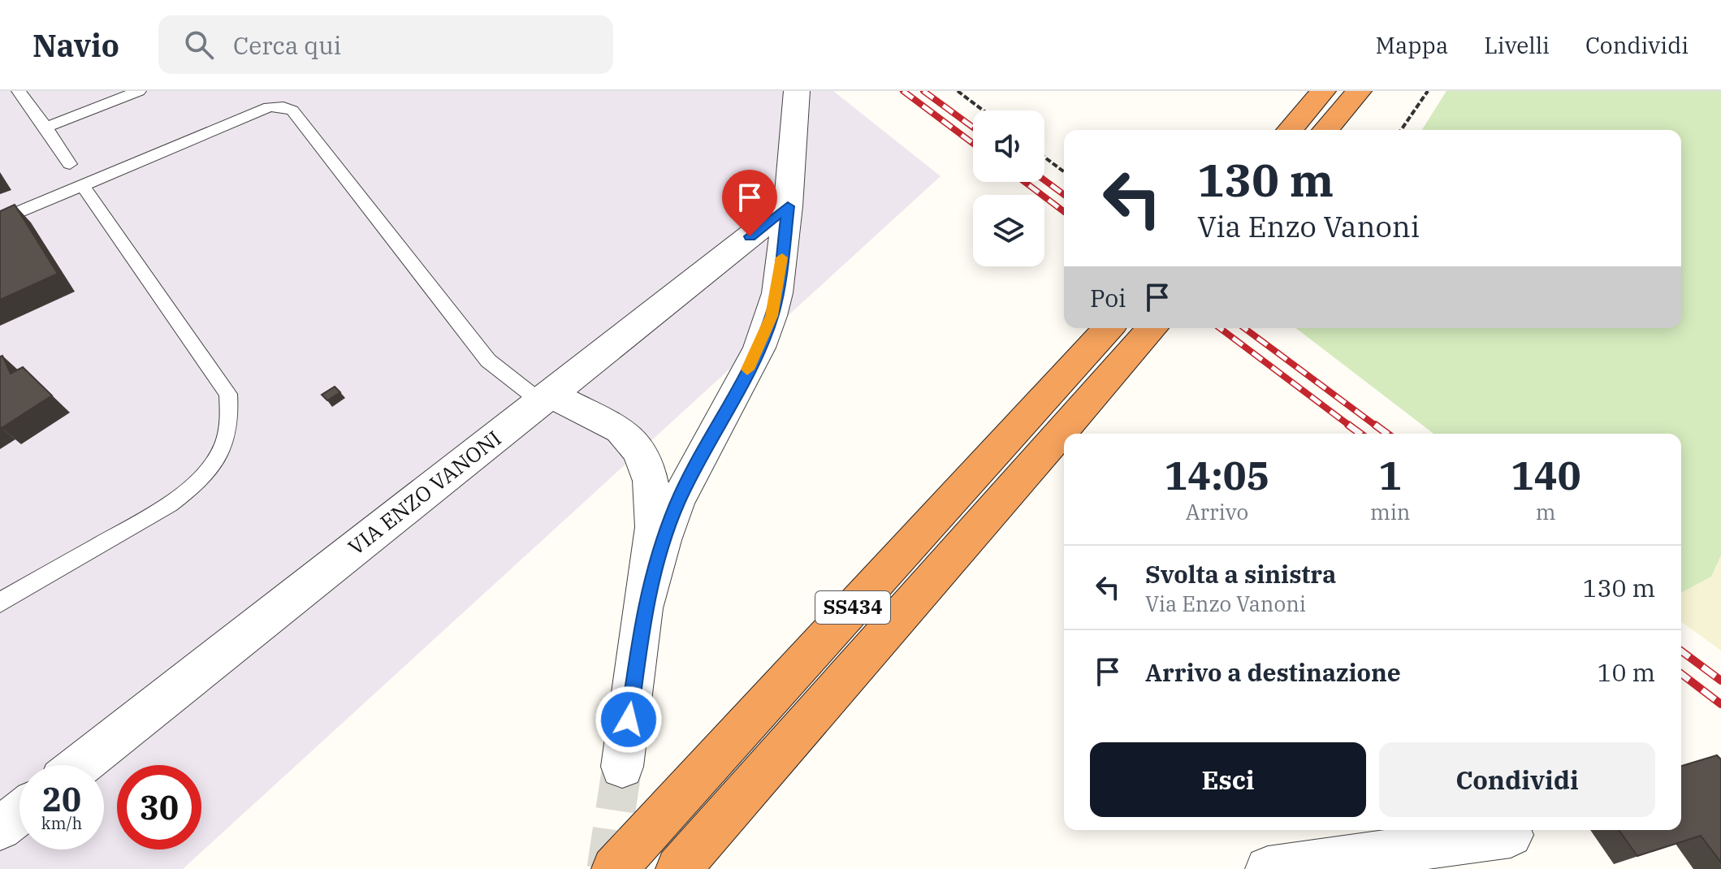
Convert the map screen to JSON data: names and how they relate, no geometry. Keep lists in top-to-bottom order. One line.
{"streets":{"highway":["SS434"],"street":["VIA ENZO VANONI"]},"page":{"header":"Navio","search":"Cerca qui","nav":["Mappa","Livelli","Condividi"],"turn":["130 m","Via Enzo Vanoni"],"then":"Poi","eta":["14:05","Arrivo","1","min","140","m"],"list":[{"name":"Svolta a sinistra","note":"Via Enzo Vanoni","value":"130 m"},{"name":"Arrivo a destinazione","value":"10 m"}],"buttons":["Esci","Condividi"],"speed":"20 km/h","limit":"30"}}
